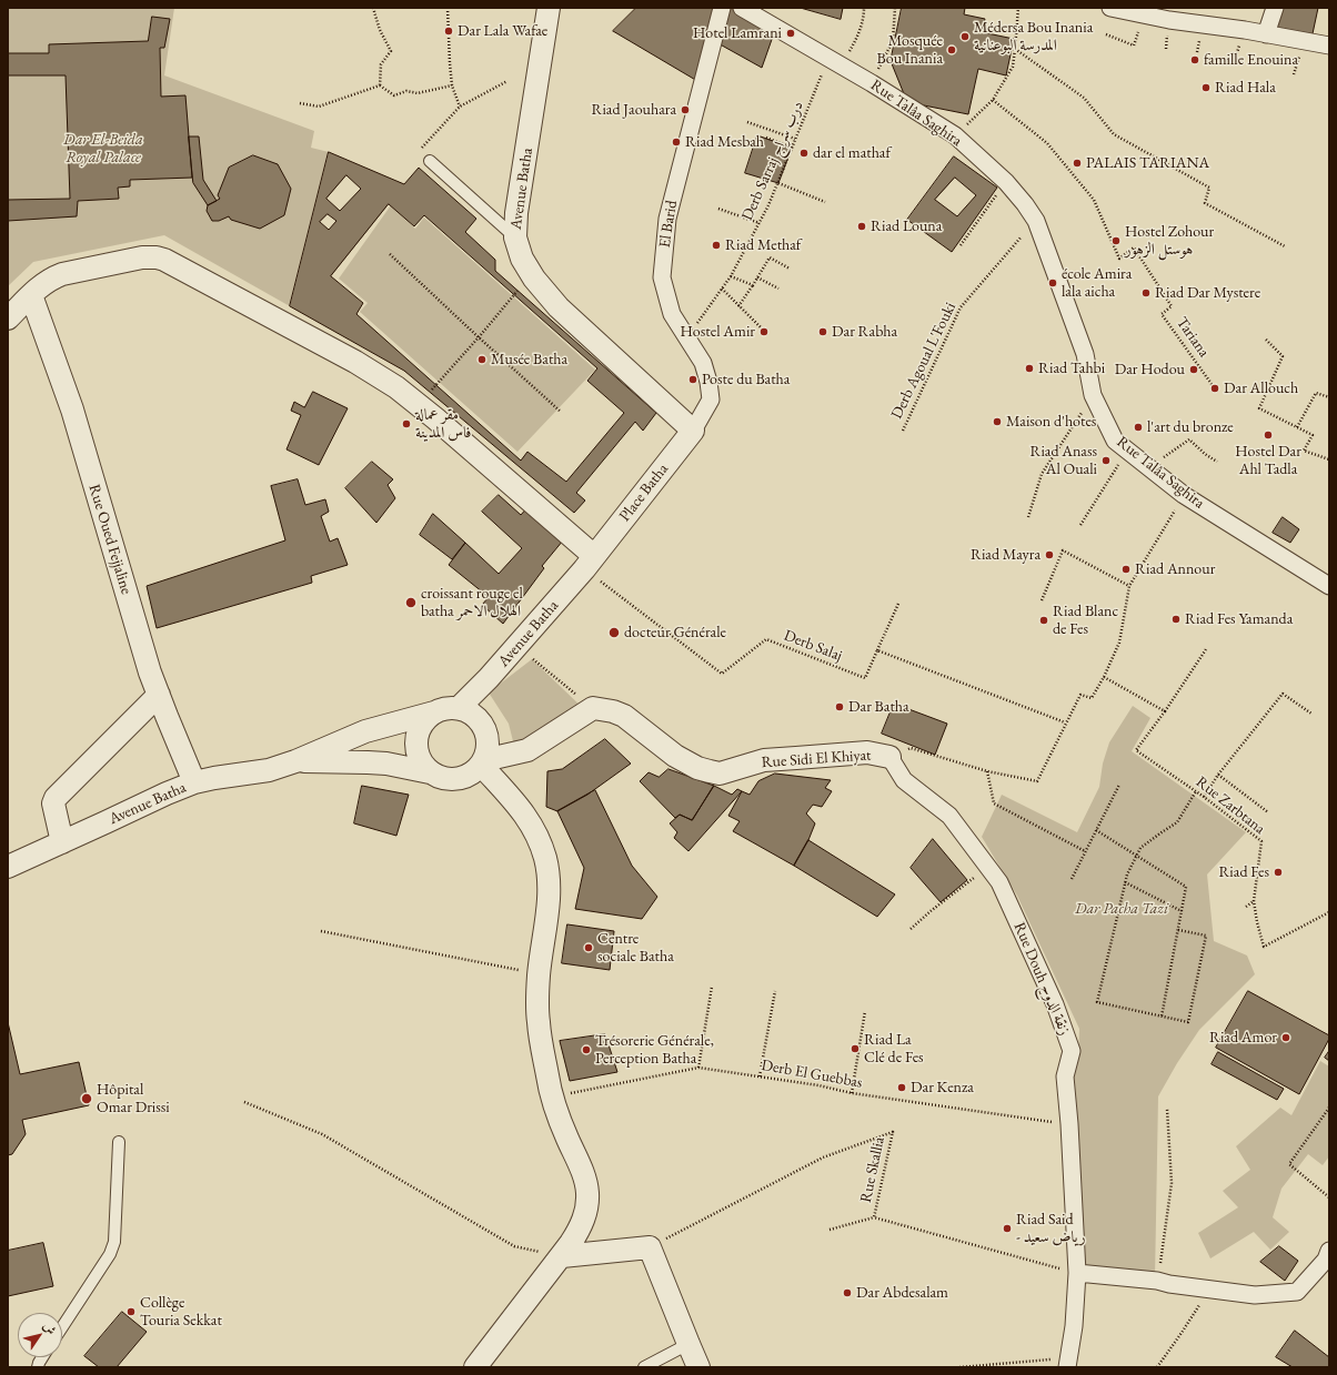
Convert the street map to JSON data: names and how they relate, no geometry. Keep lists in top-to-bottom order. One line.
{"streets":{"street":["Rue Talâa Saghira","Avenue Batha","El Barid","Place Batha","Rue Oued Fejjaline","Rue Sidi El Khiyat","Rue Douh زنقة الدوح"],"path":["Derb Sarraj درب سراج","Tariana","Derb Agoual L'Fouki","Derb Salaj","Rue Zarbtana","Derb El Guebbas","Rue Skallia"]},"crossings":[["Rue Talâa Saghira","Derb Sarraj درب سراج"],["Rue Talâa Saghira","Derb Agoual L'Fouki"],["Derb Sarraj درب سراج","El Barid"],["Avenue Batha","El Barid"],["Avenue Batha","Place Batha"],["Avenue Batha","Rue Oued Fejjaline"],["Avenue Batha","Derb Salaj"],["El Barid","Place Batha"],["Place Batha","Derb Salaj"],["Rue Sidi El Khiyat","Rue Douh زنقة الدوح"],["Rue Douh زنقة الدوح","Derb El Guebbas"],["Rue Douh زنقة الدوح","Rue Skallia"]],"parks":["Dar El-Beida Royal Palace","Dar Pacha Tazi"],"places":["Dar Lala Wafae","Hotel Lamrani","Médersa Bou Inania المدرسة البوعنانية","Mosquée Bou Inania","famille Enouina","Riad Hala","Riad Jaouhara","Riad Mesbah","dar el mathaf","PALAIS TARIANA","Riad Louna","Hostel Zohour هوستل الزهور","Riad Methaf","école Amira lala aicha","Riad Dar Mystere","Hostel Amir","Dar Rabha","Musée Batha","Riad Tahbi","Dar Hodou","Poste du Batha","Dar Allouch","Maison d'hotes","مقر عمالة فاس المدينة","l'art du bronze","Hostel Dar Ahl Tadla","Riad Anass Al Ouali","Riad Mayra","Riad Annour","croissant rouge el batha الهلال الاحمر","Riad Fes Yamanda","Riad Blanc de Fes","docteur Générale","Dar Batha","Riad Fes","Centre sociale Batha","Riad Amor","Riad La Clé de Fes","Trésorerie Générale, Perception Batha","Dar Kenza","Hôpital Omar Drissi","Riad Said - رياض سعيد","Dar Abdesalam","Collège Touria Sekkat"],"north":"top right"}
